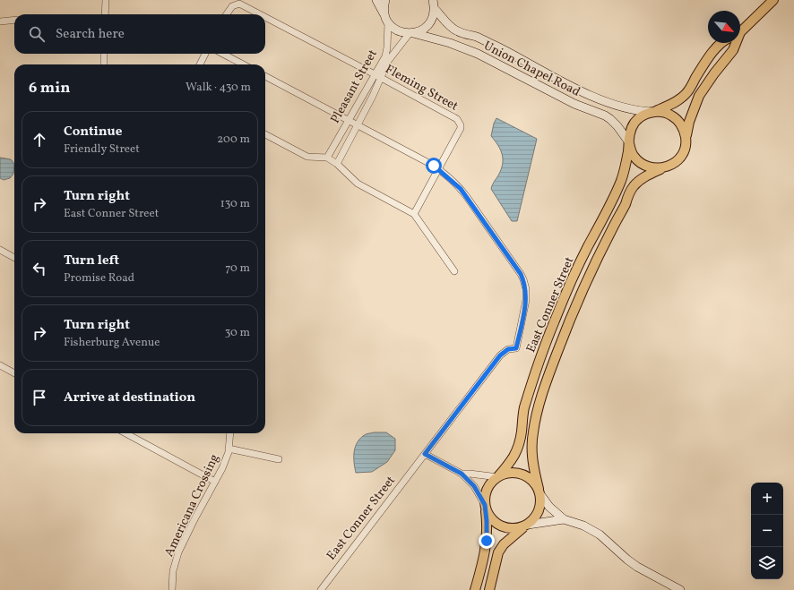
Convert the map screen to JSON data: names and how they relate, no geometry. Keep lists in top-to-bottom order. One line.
{"streets":{"main road":["Union Chapel Road","East Conner Street"],"street":["Pleasant Street","Fleming Street","Americana Crossing"]},"crossings":[["Union Chapel Road","Pleasant Street"],["Union Chapel Road","East Conner Street"],["Pleasant Street","Fleming Street"],["Fleming Street","East Conner Street"]],"north":"bottom right","page":{"search":"Search here","heading":["6 min","Walk · 430 m"],"list":[["Continue","Friendly Street","200 m"],["Turn right","East Conner Street","130 m"],["Turn left","Promise Road","70 m"],["Turn right","Fisherburg Avenue","30 m"],"Arrive at destination"],"map_buttons":["+","−"]}}
